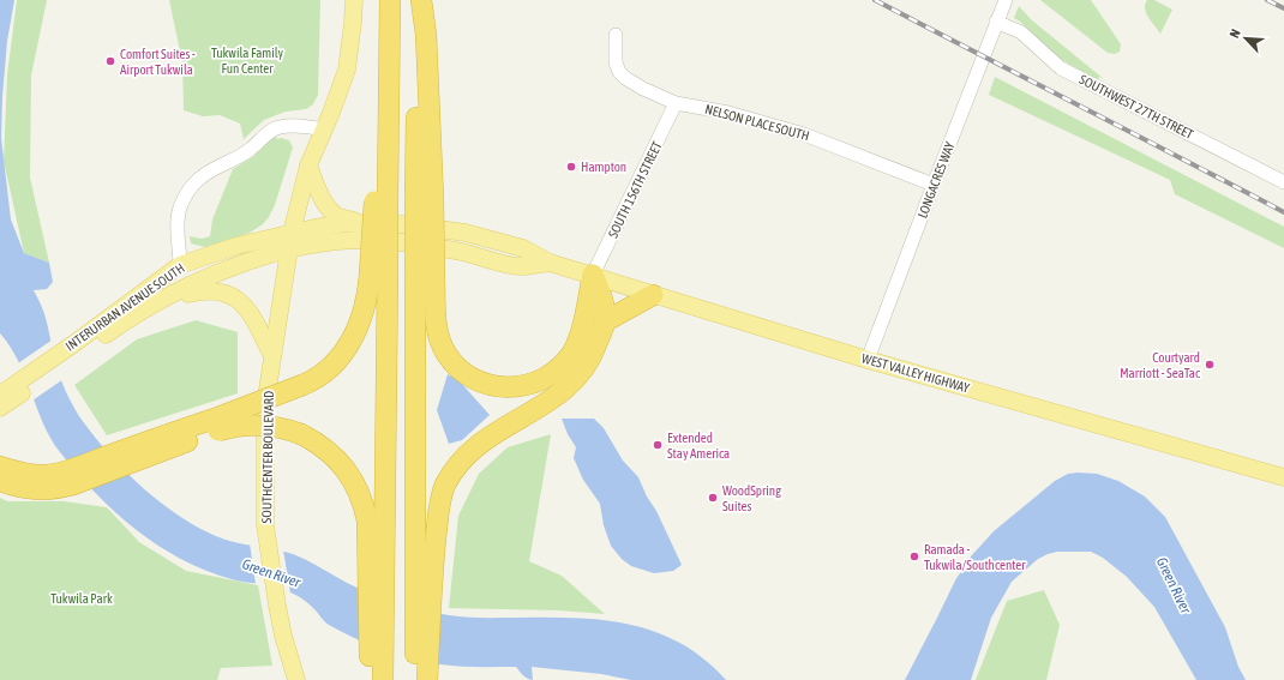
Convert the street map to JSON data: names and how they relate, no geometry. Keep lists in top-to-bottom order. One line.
{"streets":{"main road":["INTERURBAN AVENUE SOUTH","WEST VALLEY HIGHWAY","SOUTHCENTER BOULEVARD"],"street":["SOUTHWEST 27TH STREET","NELSON PLACE SOUTH","LONGACRES WAY","SOUTH 156TH STREET"]},"crossings":[["SOUTHWEST 27TH STREET","LONGACRES WAY"],["NELSON PLACE SOUTH","LONGACRES WAY"],["NELSON PLACE SOUTH","SOUTH 156TH STREET"],["LONGACRES WAY","WEST VALLEY HIGHWAY"],["SOUTH 156TH STREET","WEST VALLEY HIGHWAY"],["INTERURBAN AVENUE SOUTH","WEST VALLEY HIGHWAY"],["INTERURBAN AVENUE SOUTH","SOUTHCENTER BOULEVARD"]],"water":["Green River"],"parks":["Tukwila Family Fun Center","Tukwila Park"],"places":["Comfort Suites - Airport Tukwila","Hampton","Courtyard Marriott - SeaTac","Extended Stay America","WoodSpring Suites","Ramada - Tukwila/Southcenter"],"north":"top left"}
